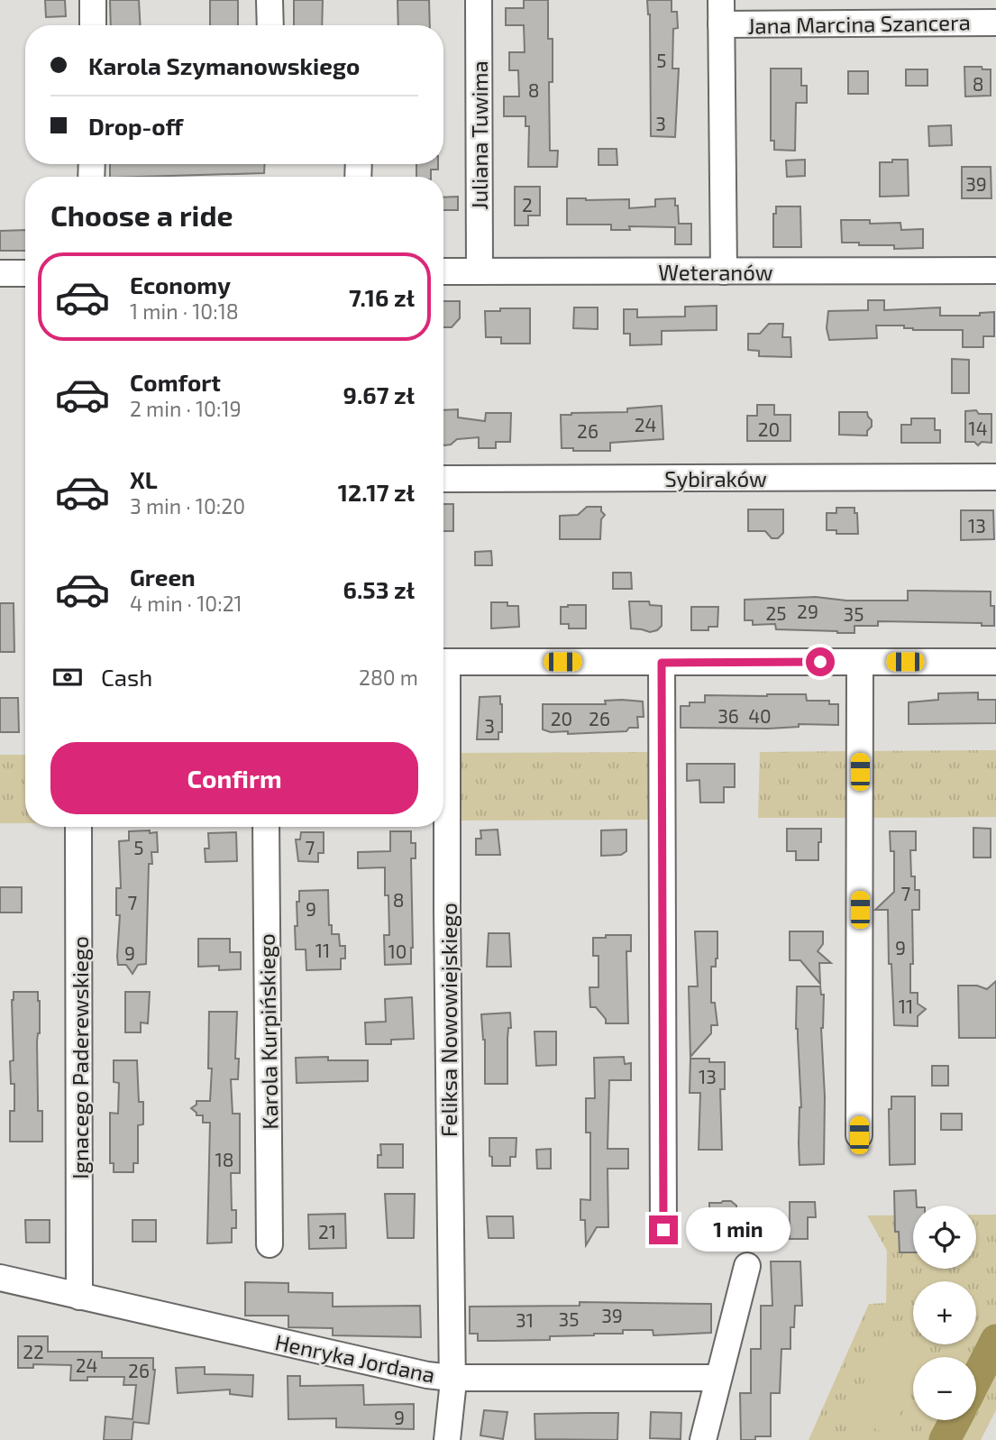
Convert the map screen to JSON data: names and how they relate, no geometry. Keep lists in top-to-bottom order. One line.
{"streets":{"street":["Jana Marcina Szancera","Juliana Tuwima","Weteranów","Sybiraków","Feliksa Nowowiejskiego","Karola Kurpińskiego","Ignacego Paderewskiego","Henryka Jordana"]},"crossings":[["Juliana Tuwima","Weteranów"],["Feliksa Nowowiejskiego","Henryka Jordana"],["Ignacego Paderewskiego","Henryka Jordana"]],"house_numbers":["5","8","8","3","39","2","24","14","20","26","13","29","25","35","36","40","20","26","3","5","7","7","8","7","9","9","11","10","9","11","13","18","21","39","35","31","22","24","26","9"],"page":{"banner":["Karola Szymanowskiego","Drop-off"],"heading":"Choose a ride","list":[{"name":"Economy","note":"1 min · 10:18","value":"7.16 zł"},{"name":"Comfort","note":"2 min · 10:19","value":"9.67 zł"},{"name":"XL","note":"3 min · 10:20","value":"12.17 zł"},{"name":"Green","note":"4 min · 10:21","value":"6.53 zł"}],"pay":["Cash","280 m"],"buttons":"Confirm","map_buttons":["+","−"],"bubble":"1 min"}}
